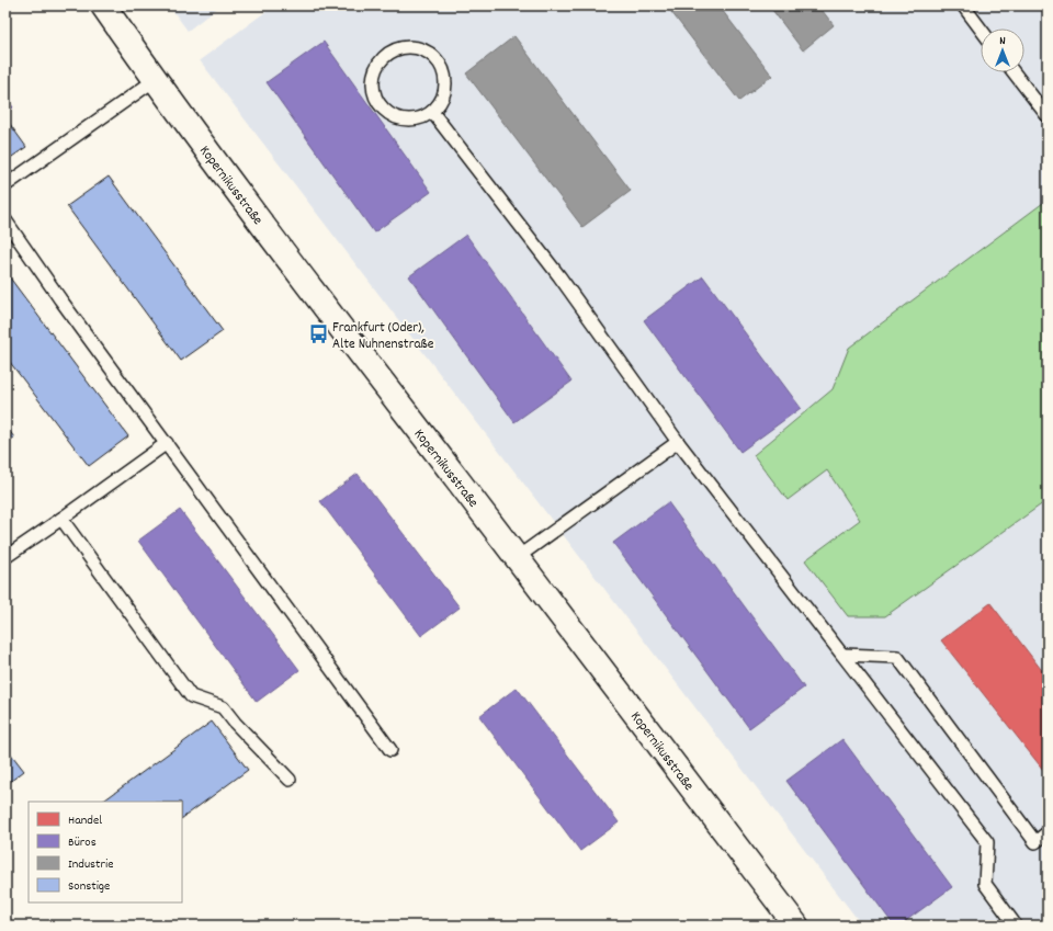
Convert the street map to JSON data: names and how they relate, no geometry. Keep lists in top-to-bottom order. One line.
{"streets":{"main road":["Kopernikusstraße"]},"places":{"bus stop":["Frankfurt (Oder), Alte Nuhnenstraße"]},"legend":["Handel","Büros","Industrie","Sonstige"],"north":"top"}
